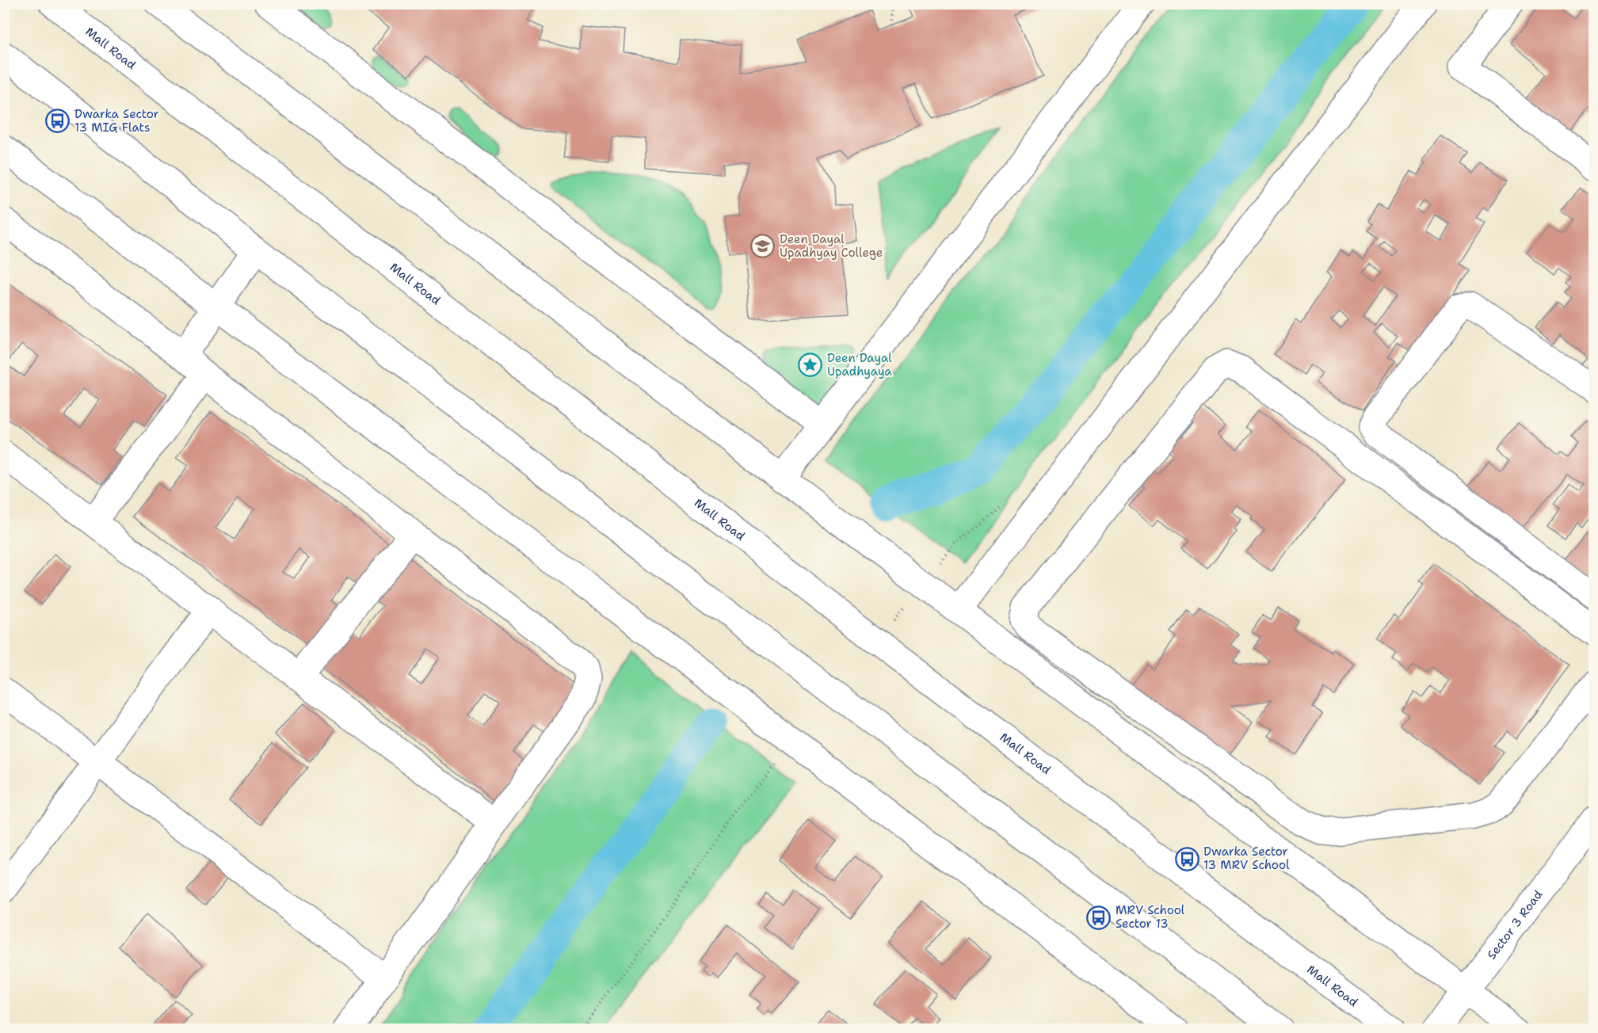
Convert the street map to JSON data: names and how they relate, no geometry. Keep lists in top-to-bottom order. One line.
{"streets":{"street":["Mall Road","Sector 3 Road"]},"places":{"bus stop":["Dwarka Sector 13 MIG Flats","Dwarka Sector 13 MRV School","MRV School Sector 13"],"school or university":["Deen Dayal Upadhyay College"],"place":["Deen Dayal Upadhyaya"]}}
